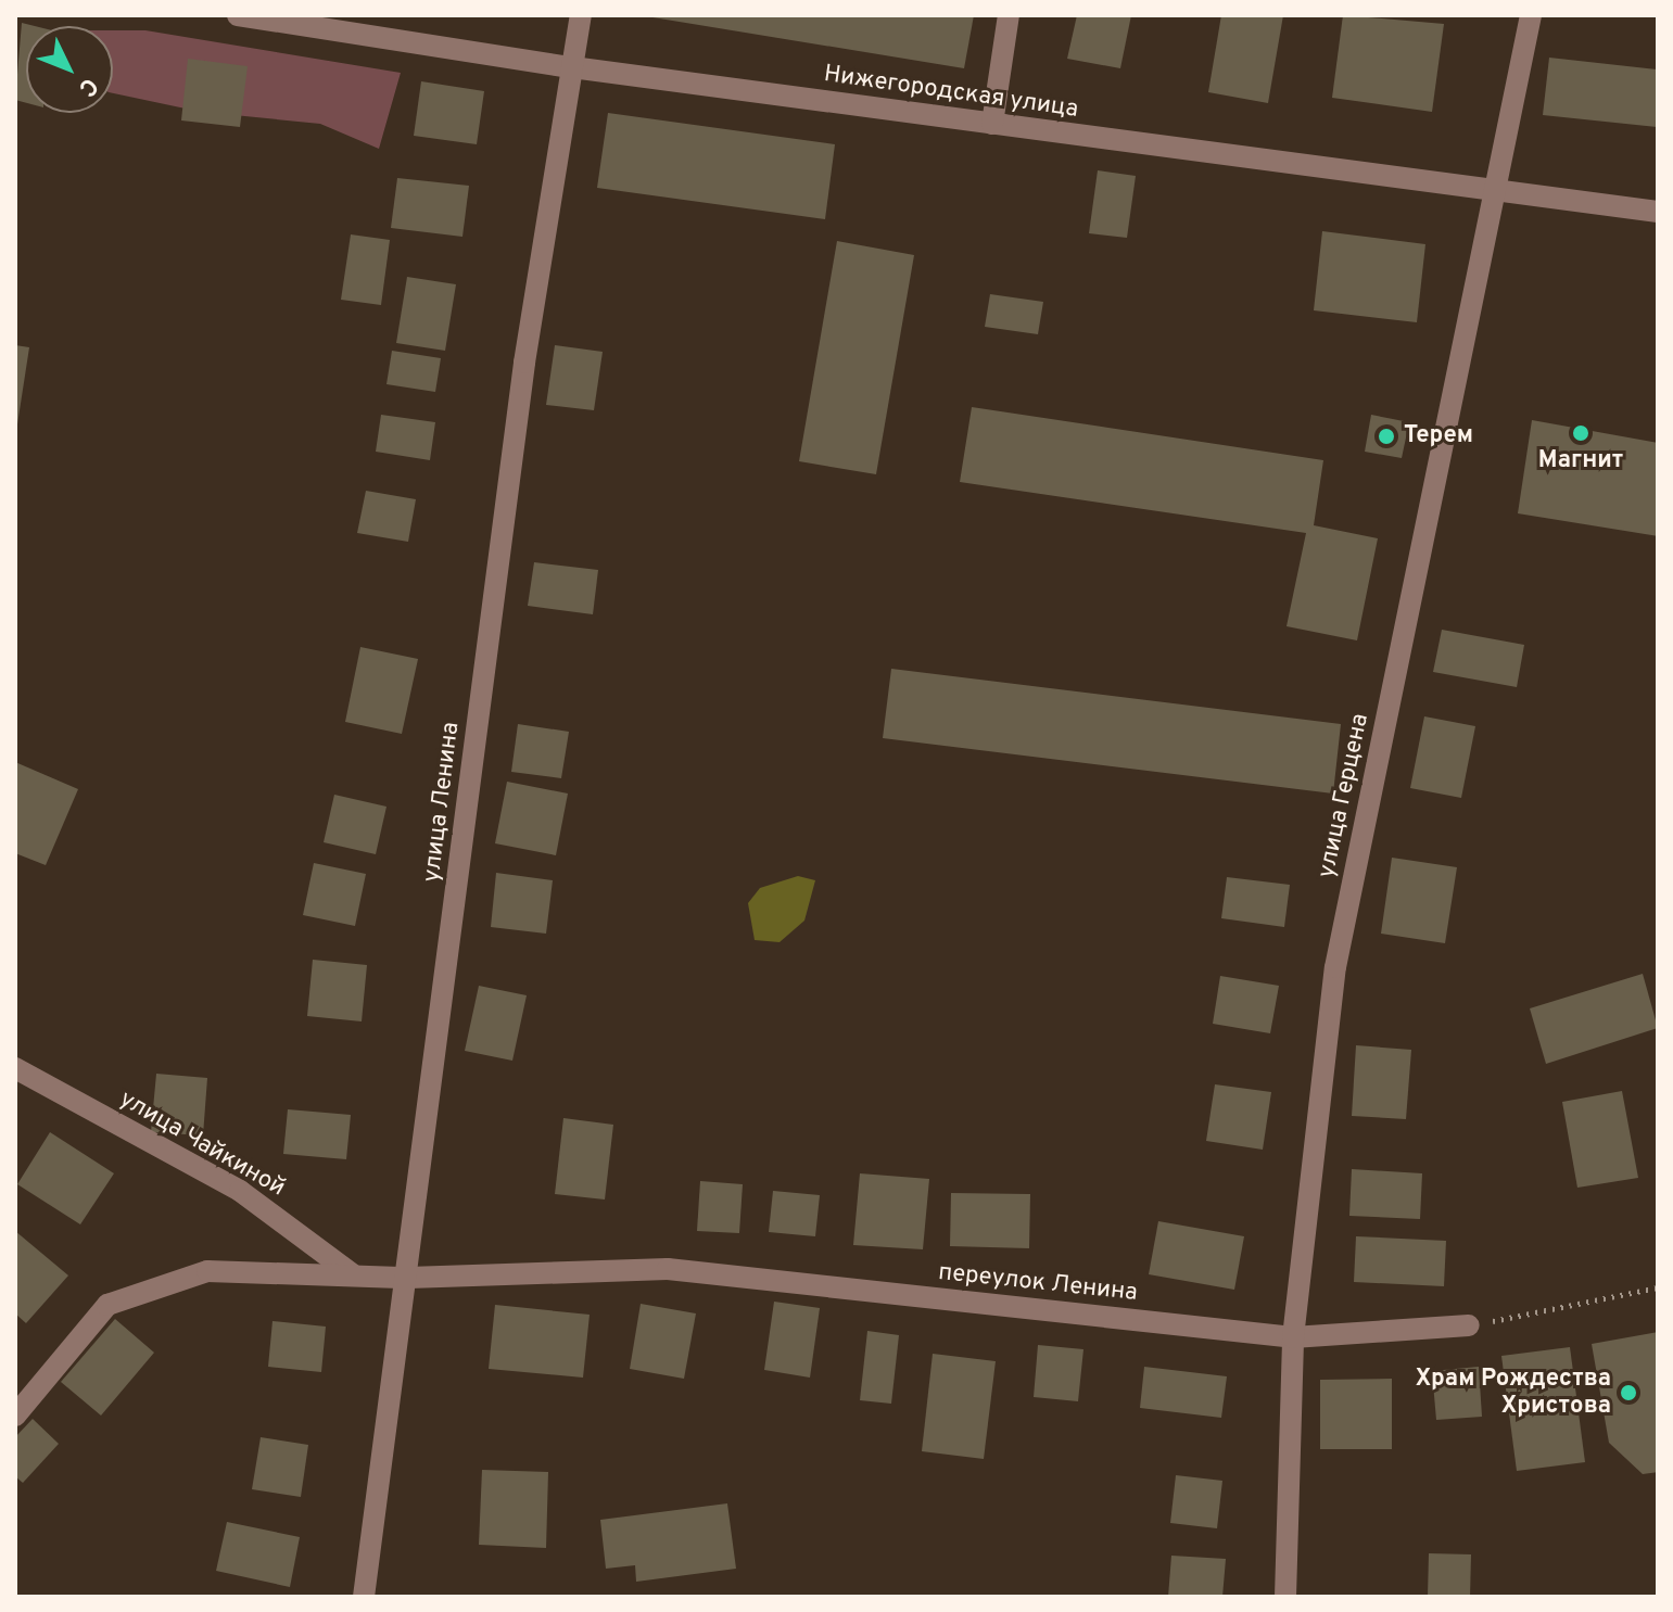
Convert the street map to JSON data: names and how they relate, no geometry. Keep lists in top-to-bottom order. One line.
{"streets":{"street":["Нижегородская улица","улица Герцена","улица Ленина","улица Чайкиной","переулок Ленина"]},"crossings":[["Нижегородская улица","улица Герцена"],["Нижегородская улица","улица Ленина"],["улица Герцена","переулок Ленина"],["улица Ленина","переулок Ленина"],["улица Чайкиной","переулок Ленина"]],"places":["Магнит","Терем","Храм Рождества Христова"],"north":"bottom right"}
